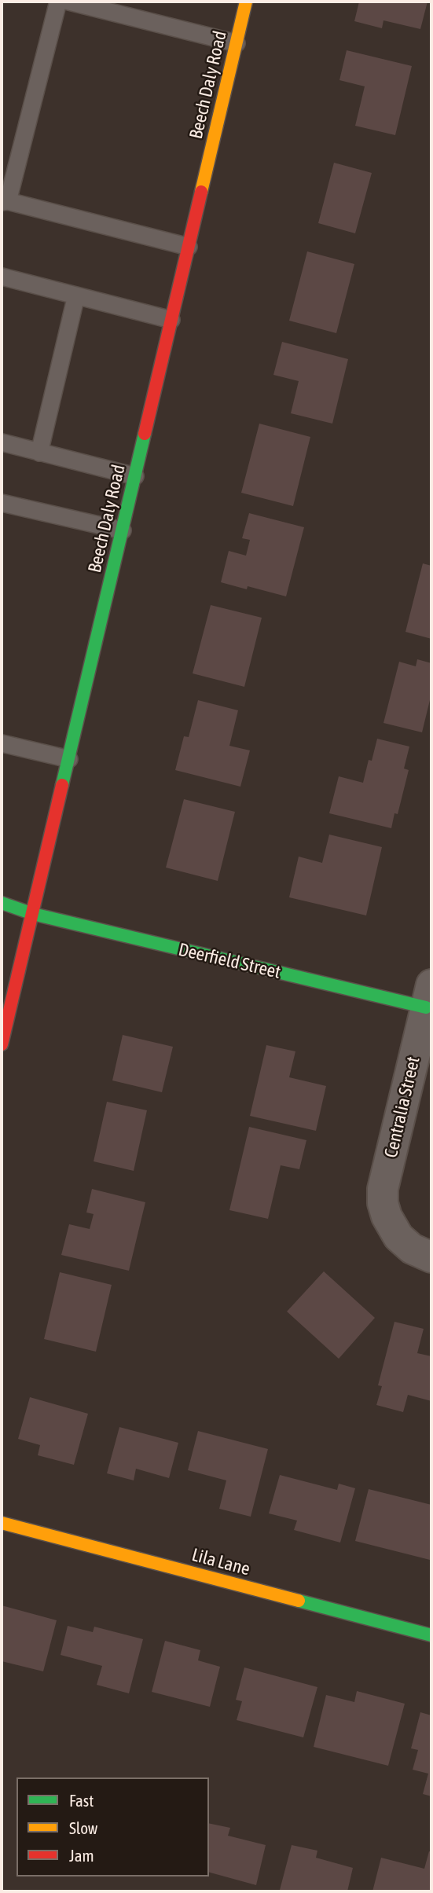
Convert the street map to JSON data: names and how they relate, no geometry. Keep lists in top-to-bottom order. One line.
{"streets":{"main road":["Beech Daly Road","Deerfield Street","Lila Lane"],"street":["Centralia Street"]},"crossings":[["Beech Daly Road","Deerfield Street"],["Deerfield Street","Centralia Street"]],"legend":["Fast","Slow","Jam"]}
